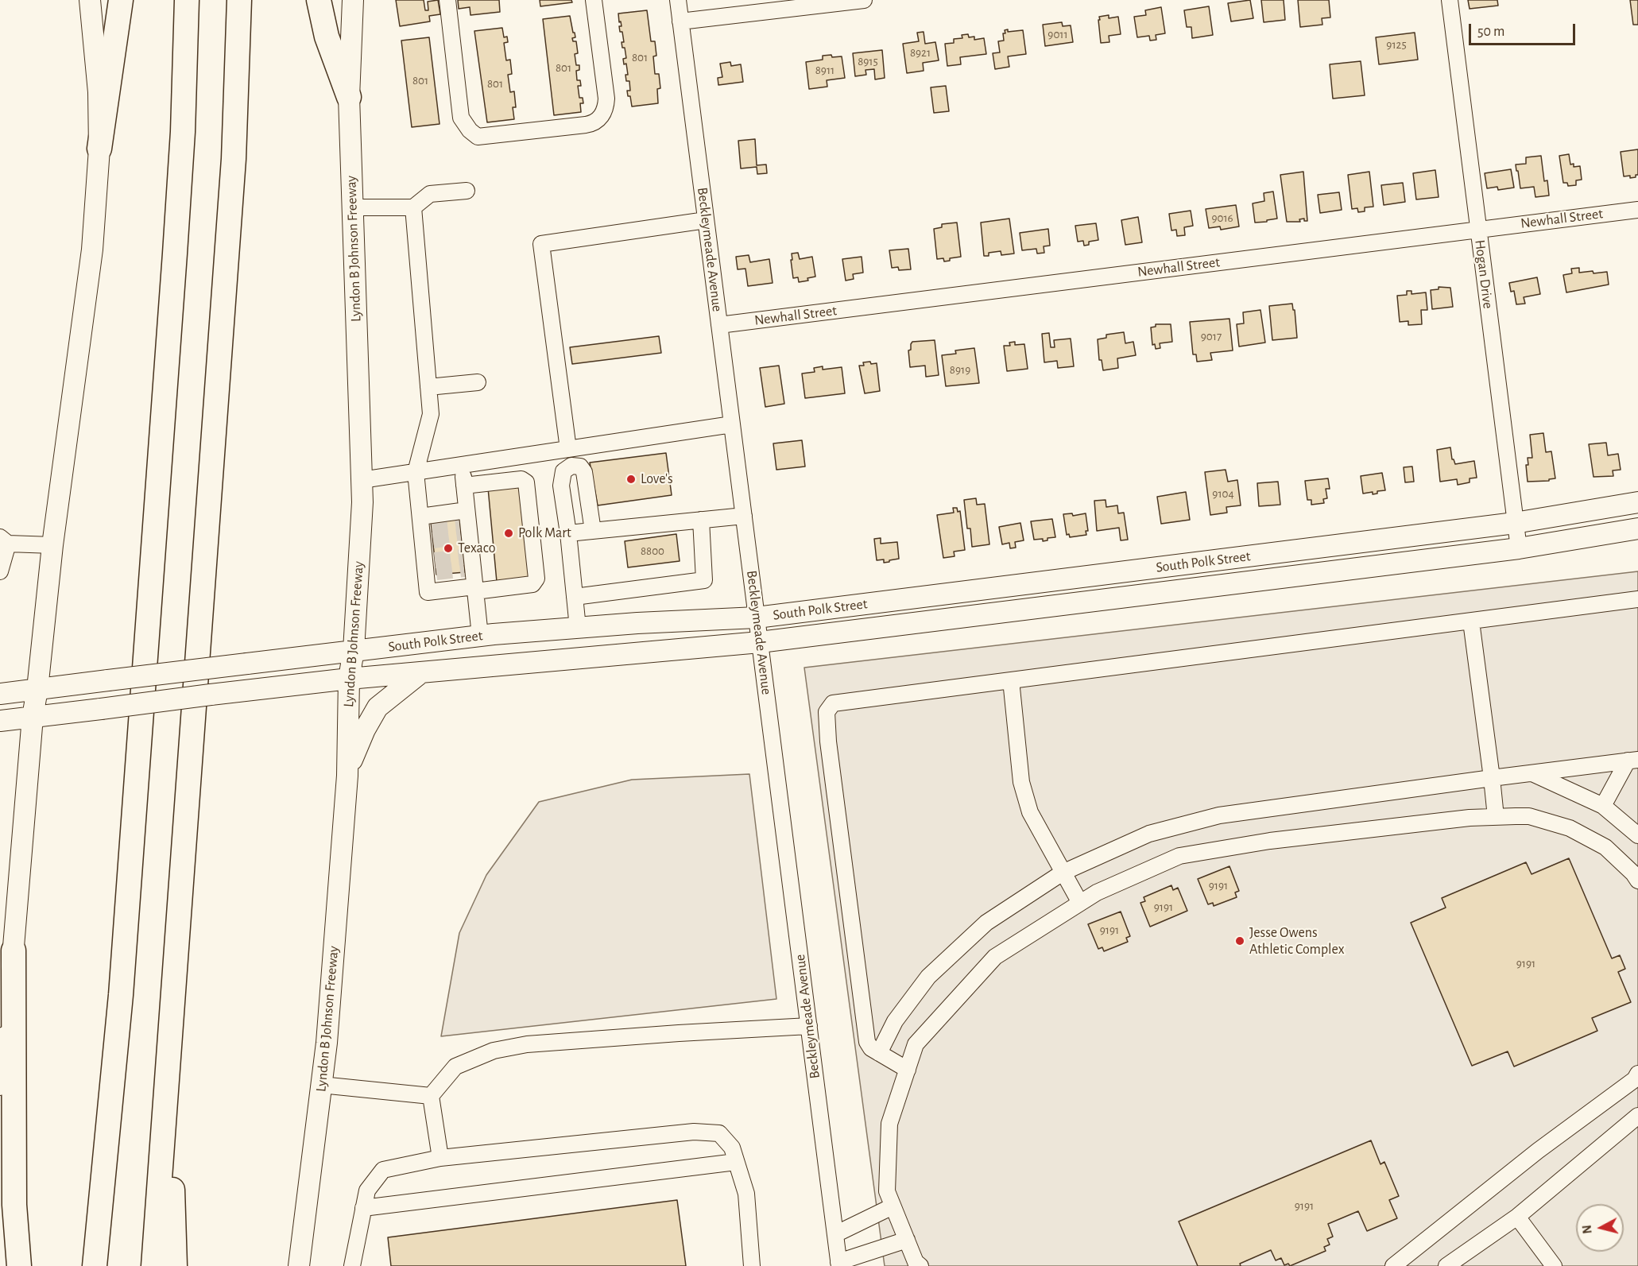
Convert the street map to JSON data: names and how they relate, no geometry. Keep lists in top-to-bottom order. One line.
{"streets":{"main road":["Lyndon B Johnson Freeway","South Polk Street"],"street":["Newhall Street","Beckleymeade Avenue","Hogan Drive"]},"crossings":[["Newhall Street","Beckleymeade Avenue"],["Newhall Street","Hogan Drive"],["Lyndon B Johnson Freeway","South Polk Street"],["Beckleymeade Avenue","South Polk Street"],["Hogan Drive","South Polk Street"]],"places":["Love's","Polk Mart","Texaco","Jesse Owens Athletic Complex"],"house_numbers":["9011","9125","8921","801","8915","801","8911","801","801","9016","9017","8919","9104","8800","9191","9191","9191","9191","9191"],"scale_bar":"50 m","north":"left"}
